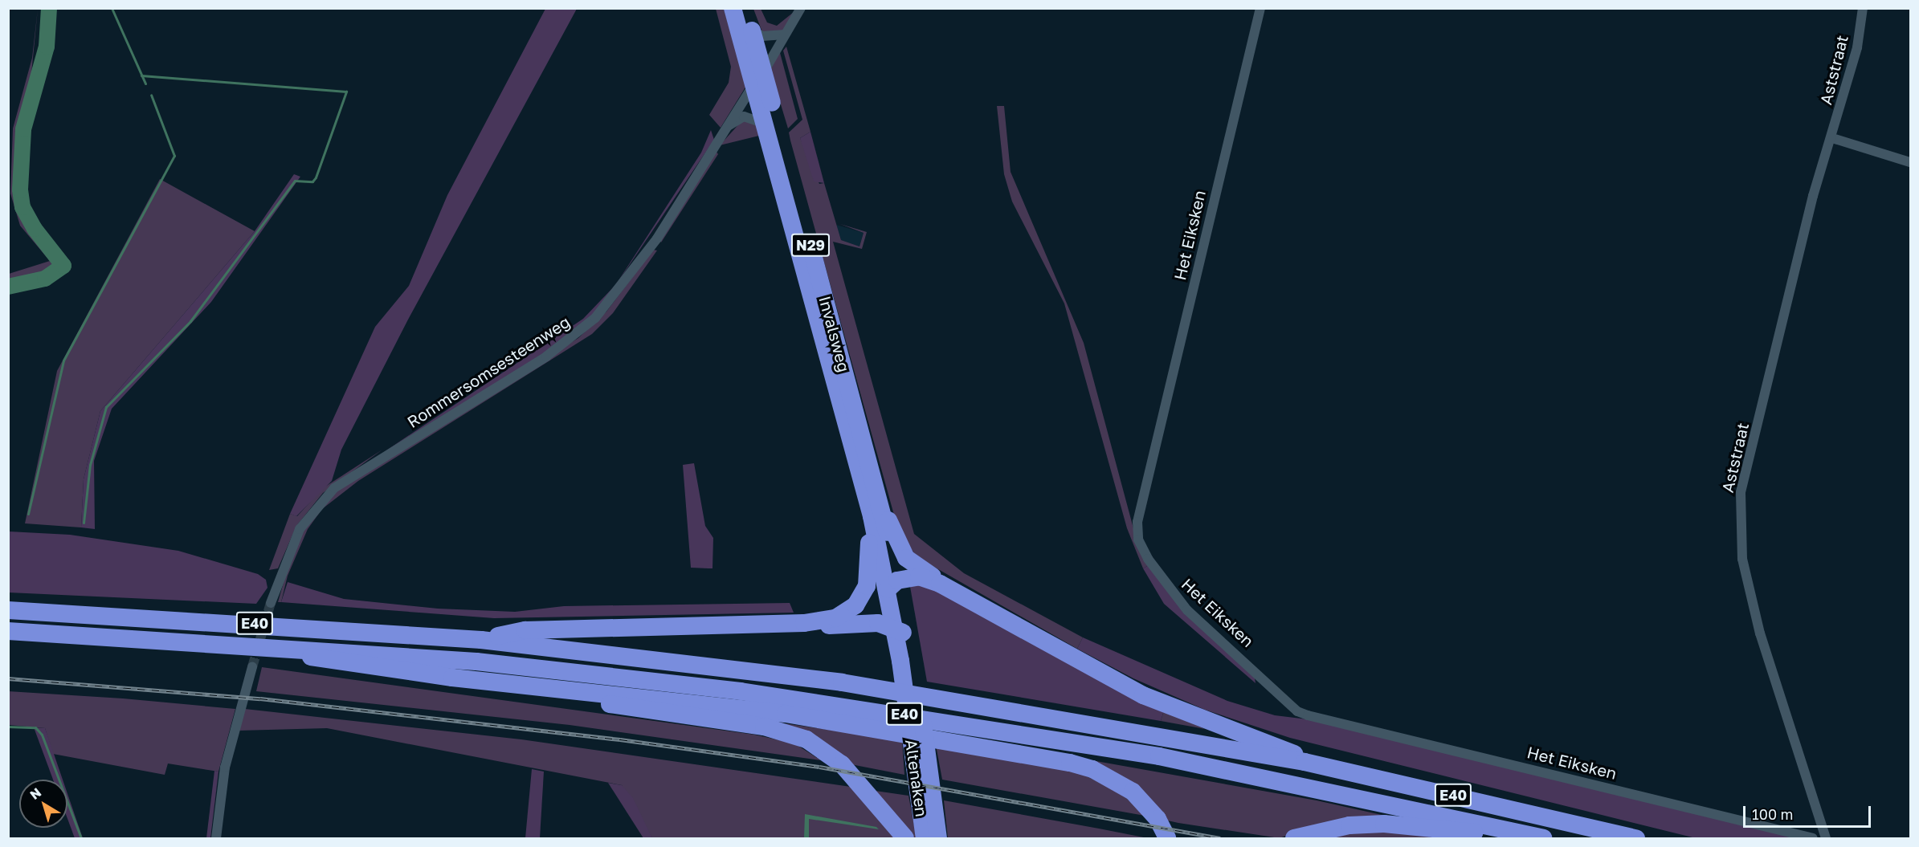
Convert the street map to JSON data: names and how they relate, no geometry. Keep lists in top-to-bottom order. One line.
{"streets":{"highway":["N29","Invalsweg","E40","Altenaken"],"street":["Aststraat","Het Eiksken","Rommersomsesteenweg"]},"crossings":[["Invalsweg","Rommersomsesteenweg"],["Invalsweg","Altenaken"]],"scale_bar":"100 m","north":"top left"}
